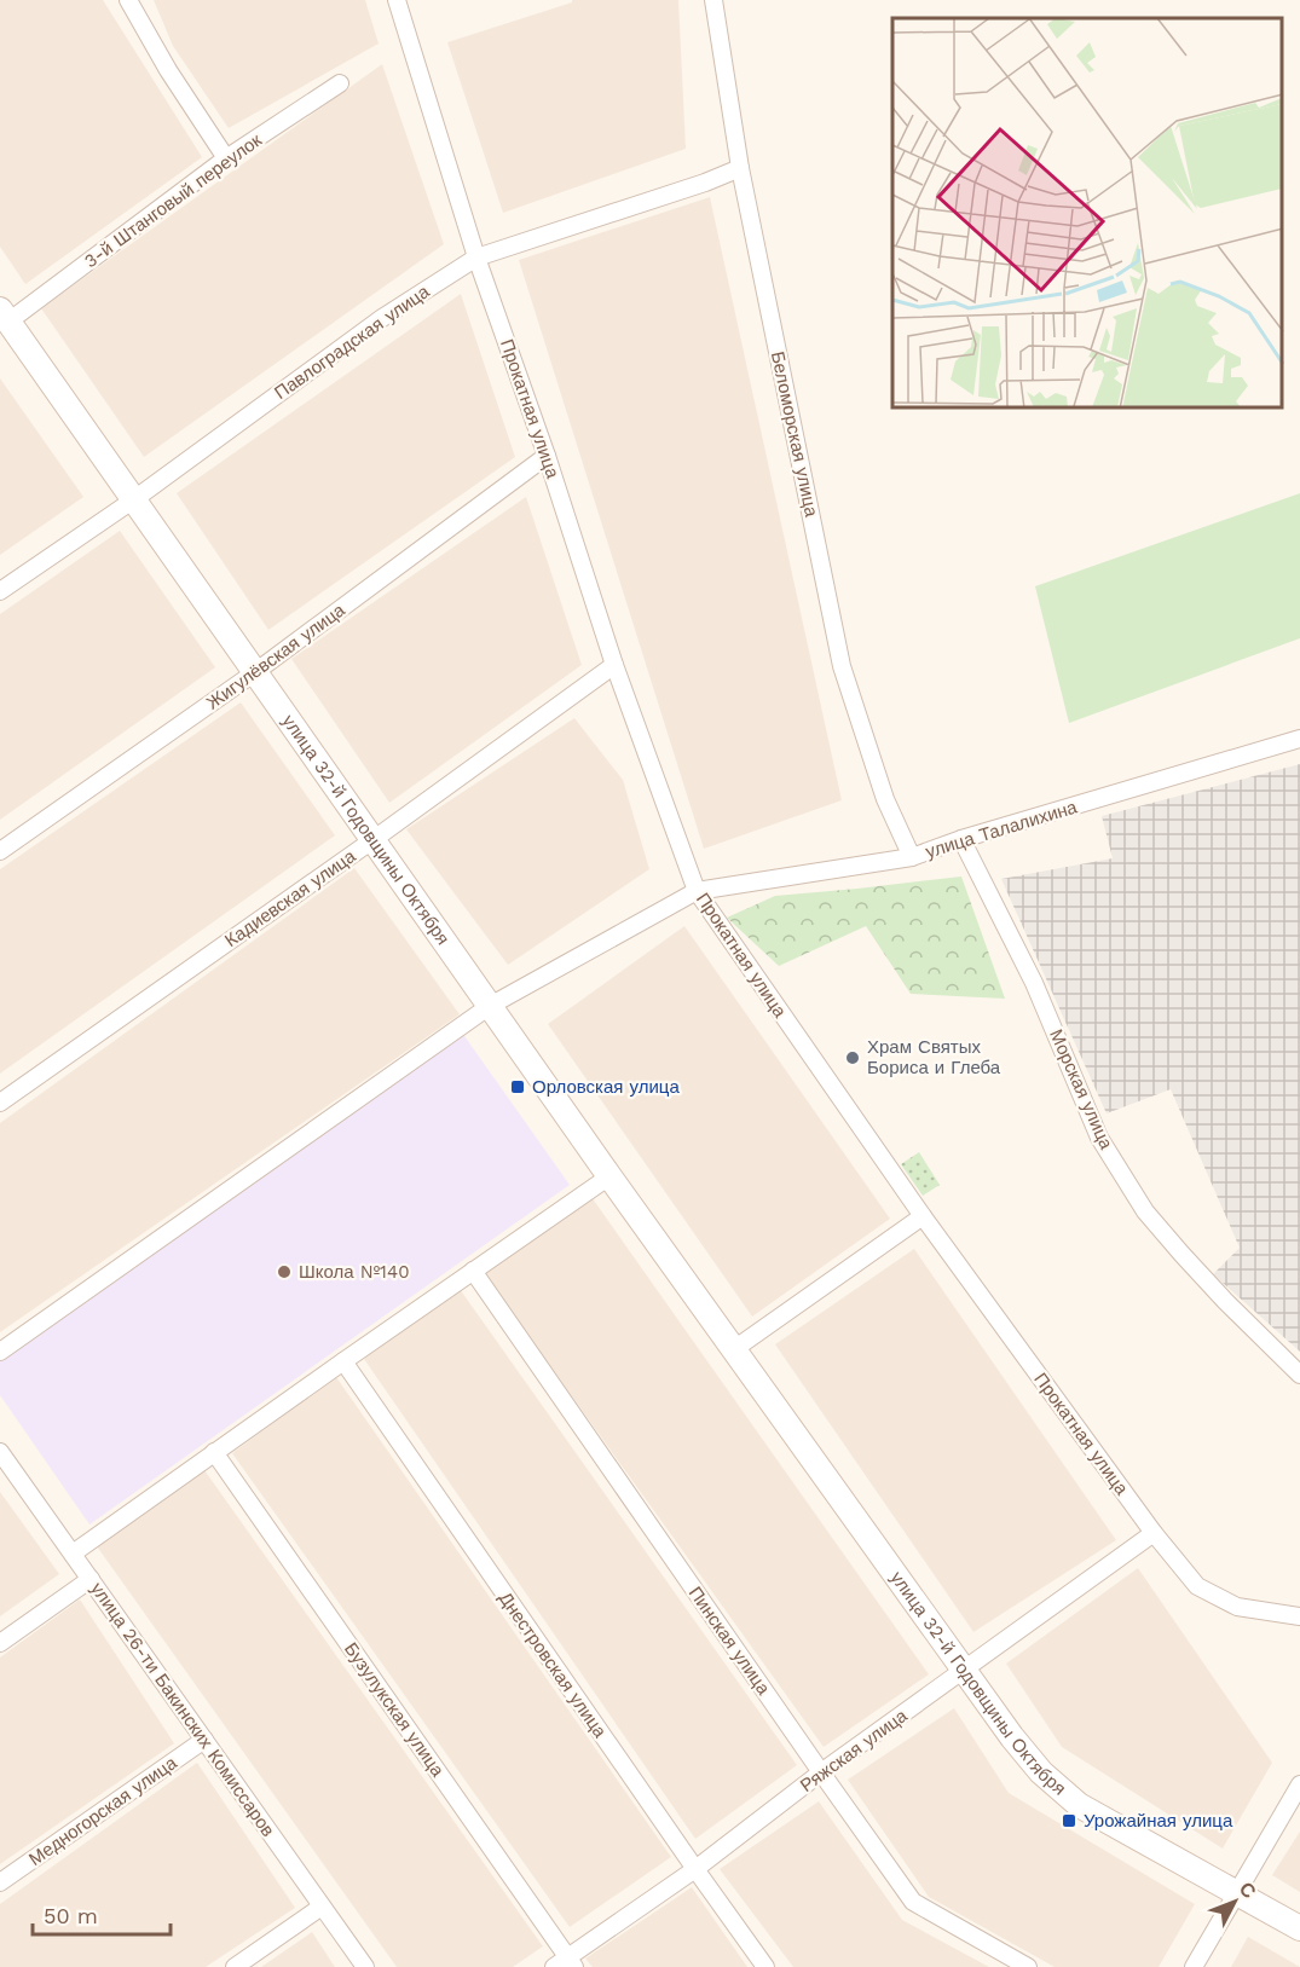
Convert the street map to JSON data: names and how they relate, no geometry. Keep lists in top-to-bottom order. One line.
{"streets":{"main road":["улица 32-й Годовщины Октября"],"street":["3-й Штанговый переулок","Павлоградская улица","Прокатная улица","Беломорская улица","Жигулёвская улица","улица Талалихина","Кадиевская улица","Морская улица","Пинская улица","Днестровская улица","улица 26-ти Бакинских Комиссаров","Бузулукская улица","Ряжская улица","Медногорская улица"]},"crossings":[["3-й Штанговый переулок","улица 32-й Годовщины Октября"],["Павлоградская улица","Прокатная улица"],["Павлоградская улица","Беломорская улица"],["Павлоградская улица","улица 32-й Годовщины Октября"],["Прокатная улица","Жигулёвская улица"],["Прокатная улица","улица Талалихина"],["Прокатная улица","Кадиевская улица"],["Прокатная улица","Ряжская улица"],["Беломорская улица","улица Талалихина"],["Жигулёвская улица","улица 32-й Годовщины Октября"],["улица Талалихина","Морская улица"],["улица 32-й Годовщины Октября","Кадиевская улица"],["улица 32-й Годовщины Октября","Ряжская улица"],["Пинская улица","Ряжская улица"],["Днестровская улица","Ряжская улица"],["улица 26-ти Бакинских Комиссаров","Медногорская улица"],["Бузулукская улица","Ряжская улица"]],"places":{"other":["Храм Святых Бориса и Глеба","Школа №140"],"transit":["Орловская улица","Урожайная улица"]},"scale_bar":"50 m","north":"top right"}
